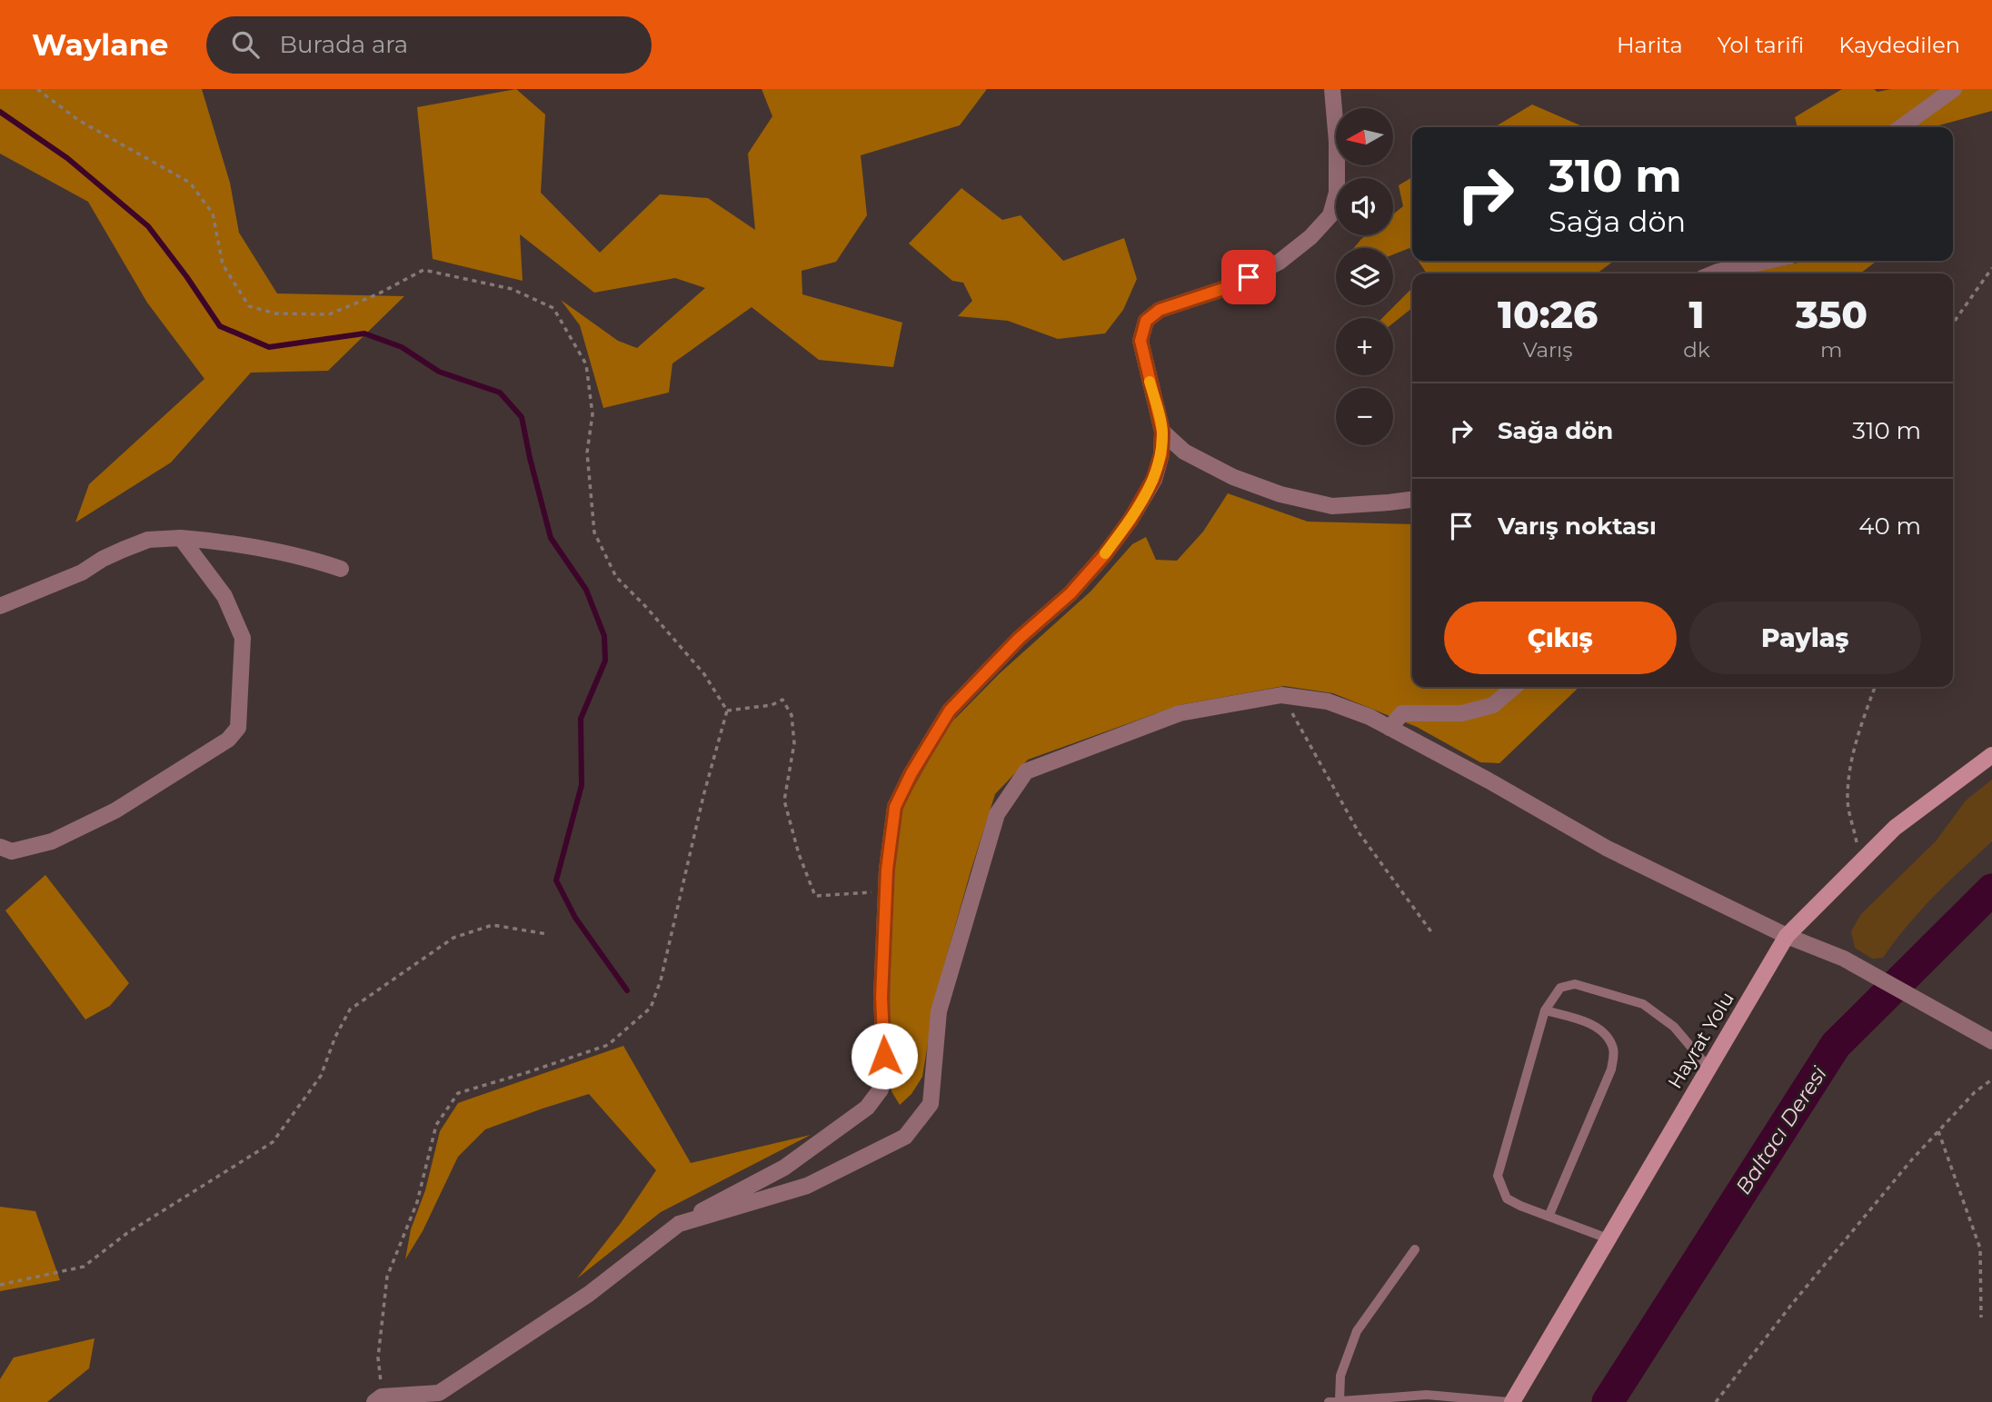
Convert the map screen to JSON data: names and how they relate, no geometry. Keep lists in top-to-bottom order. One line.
{"streets":{"main road":["Hayrat Yolu"]},"water":["Baltacı Deresi"],"north":"left","page":{"header":"Waylane","search":"Burada ara","nav":["Harita","Yol tarifi","Kaydedilen"],"map_buttons":["+","−"],"turn":["310 m","Sağa dön"],"eta":["10:26","Varış","1","dk","350","m"],"list":[{"name":"Sağa dön","value":"310 m"},{"name":"Varış noktası","value":"40 m"}],"buttons":["Çıkış","Paylaş"]}}
